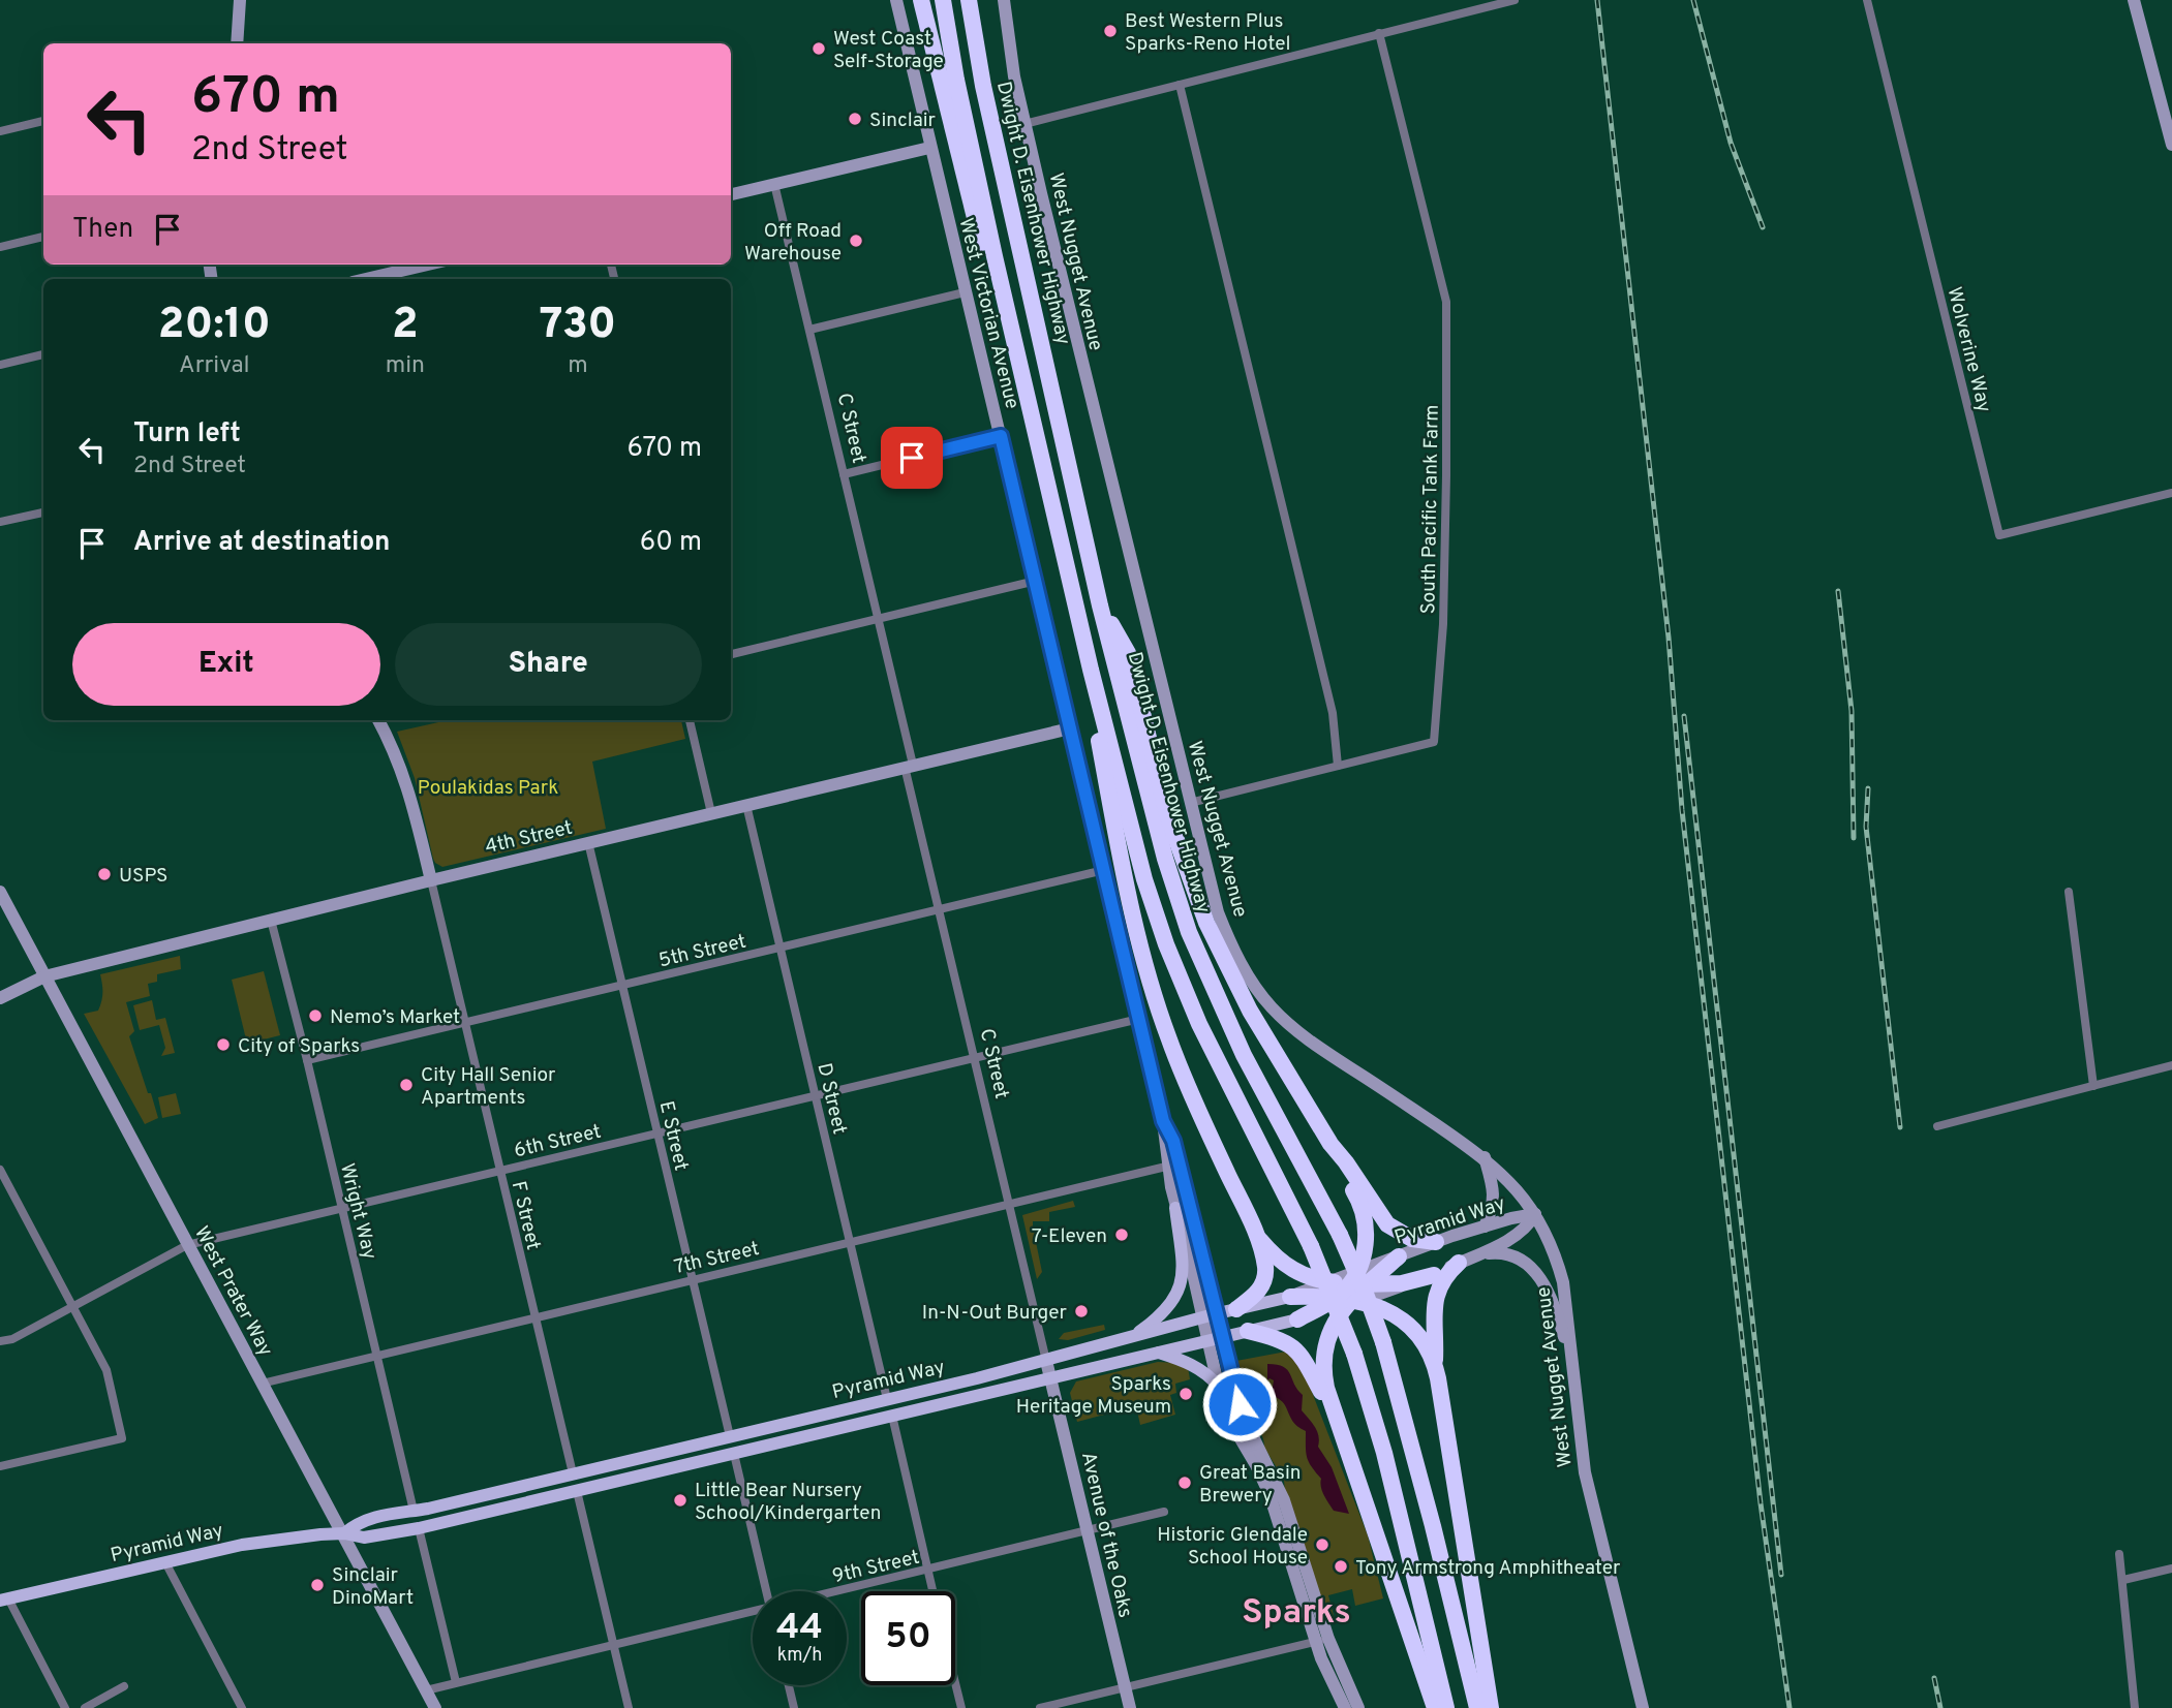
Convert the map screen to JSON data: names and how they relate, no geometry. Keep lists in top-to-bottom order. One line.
{"streets":{"highway":["Dwight D. Eisenhower Highway"],"main road":["Pyramid Way"],"street":["West Nugget Avenue","West Victorian Avenue","Wolverine Way","C Street","South Pacific Tank Farm","4th Street","5th Street","D Street","E Street","6th Street","Wright Way","F Street","7th Street","West Prater Way","Avenue of the Oaks","9th Street"]},"crossings":[["West Nugget Avenue","South Pacific Tank Farm"],["West Nugget Avenue","Pyramid Way"],["West Victorian Avenue","4th Street"],["West Victorian Avenue","5th Street"],["West Victorian Avenue","6th Street"],["West Victorian Avenue","Pyramid Way"],["West Victorian Avenue","7th Street"],["C Street","4th Street"],["C Street","5th Street"],["C Street","6th Street"],["C Street","Pyramid Way"],["C Street","7th Street"],["C Street","Avenue of the Oaks"],["4th Street","D Street"],["4th Street","E Street"],["4th Street","Wright Way"],["4th Street","F Street"],["4th Street","West Prater Way"],["5th Street","D Street"],["5th Street","E Street"],["5th Street","Wright Way"],["5th Street","F Street"],["D Street","6th Street"],["D Street","Pyramid Way"],["D Street","7th Street"],["E Street","6th Street"],["E Street","Pyramid Way"],["E Street","7th Street"],["6th Street","Wright Way"],["6th Street","F Street"],["6th Street","West Prater Way"],["Wright Way","Pyramid Way"],["Wright Way","7th Street"],["F Street","Pyramid Way"],["F Street","7th Street"],["Pyramid Way","West Prater Way"],["Pyramid Way","Avenue of the Oaks"],["7th Street","West Prater Way"],["West Prater Way","9th Street"],["Avenue of the Oaks","9th Street"]],"districts":["Sparks"],"parks":["Poulakidas Park"],"places":["Best Western Plus Sparks-Reno Hotel","West Coast Self-Storage","Sinclair","Off Road Warehouse","USPS","Nemo’s Market","City of Sparks","City Hall Senior Apartments","7-Eleven","In-N-Out Burger","Sparks Heritage Museum","Great Basin Brewery","Little Bear Nursery School/Kindergarten","Historic Glendale School House","Tony Armstrong Amphitheater","Sinclair DinoMart"],"page":{"turn":["670 m","2nd Street"],"then":"Then","eta":["20:10","Arrival","2","min","730","m"],"list":[{"name":"Turn left","note":"2nd Street","value":"670 m"},{"name":"Arrive at destination","value":"60 m"}],"buttons":["Exit","Share"],"speed":"44 km/h","limit":"50"}}
